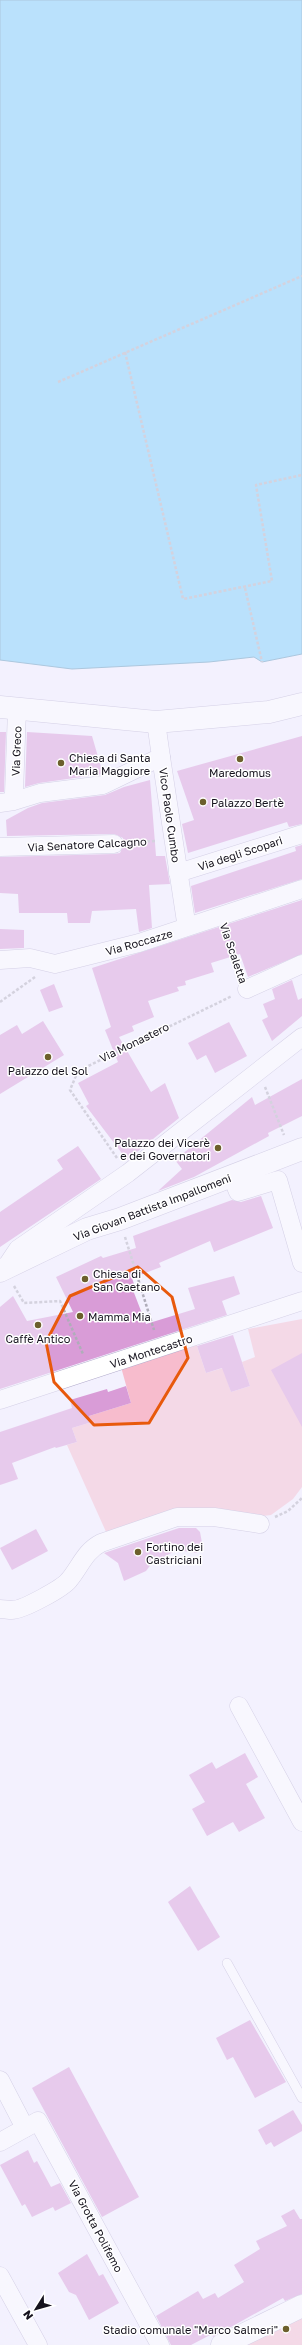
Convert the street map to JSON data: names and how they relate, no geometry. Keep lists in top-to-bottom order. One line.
{"streets":{"street":["Via Greco","Vico Paolo Cumbo","Via Senatore Calcagno","Via degli Scopari","Via Roccazze","Via Giovan Battista Impallomeni","Via Montecastro","Via Grotta Polifemo"],"path":["Via Scaletta","Via Monastero"]},"crossings":[["Vico Paolo Cumbo","Via Senatore Calcagno"],["Vico Paolo Cumbo","Via degli Scopari"],["Via Roccazze","Via Scaletta"],["Via Scaletta","Via Monastero"]],"places":["Maredomus","Chiesa di Santa Maria Maggiore","Palazzo Bertè","Palazzo del Sol","Palazzo dei Vicerè e dei Governatori","Chiesa di San Gaetano","Mamma Mia","Caffè Antico","Fortino dei Castriciani","Stadio comunale \"Marco Salmeri\""],"north":"bottom left"}
